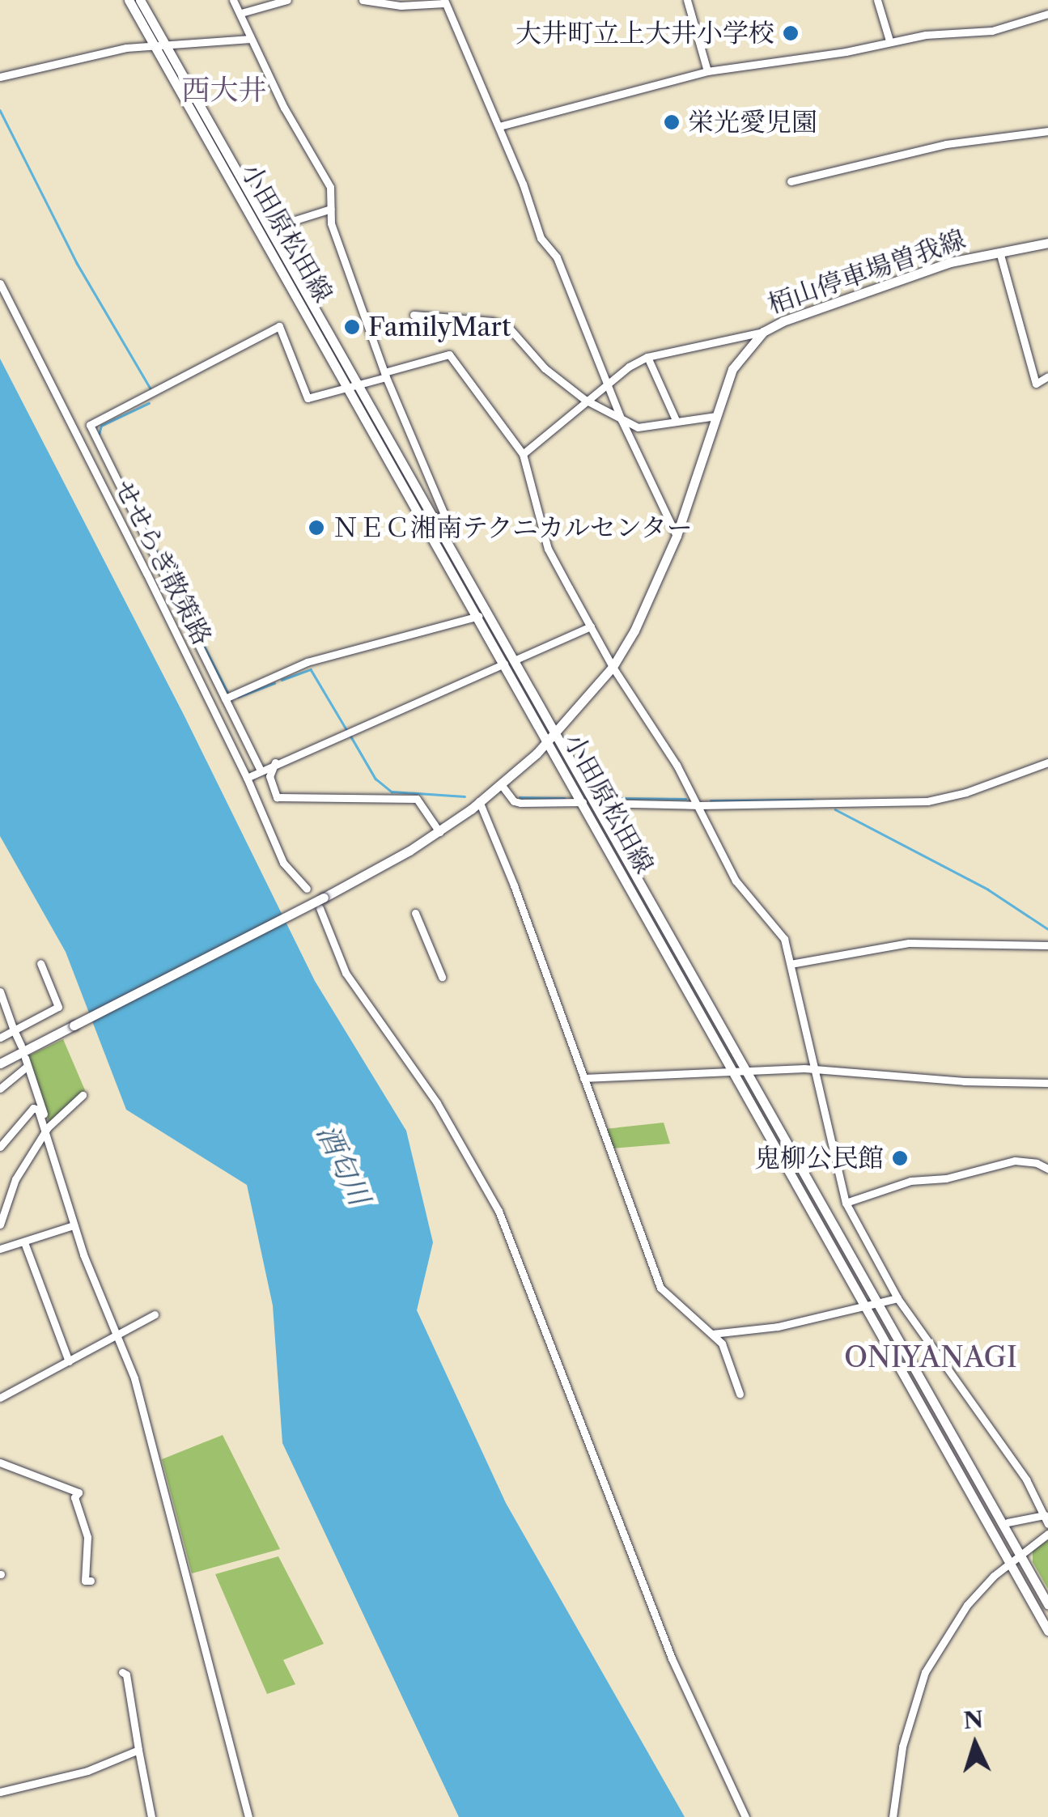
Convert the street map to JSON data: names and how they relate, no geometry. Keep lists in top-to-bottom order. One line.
{"streets":{"main road":["小田原松田線","栢山停車場曽我線"],"street":["せせらぎ散策路"]},"crossings":[["小田原松田線","栢山停車場曽我線"]],"districts":["西大井","ONIYANAGI"],"water":["酒匂川"],"places":["大井町立上大井小学校","栄光愛児園","FamilyMart","ＮＥＣ湘南テクニカルセンター","鬼柳公民館"],"north":"top"}
